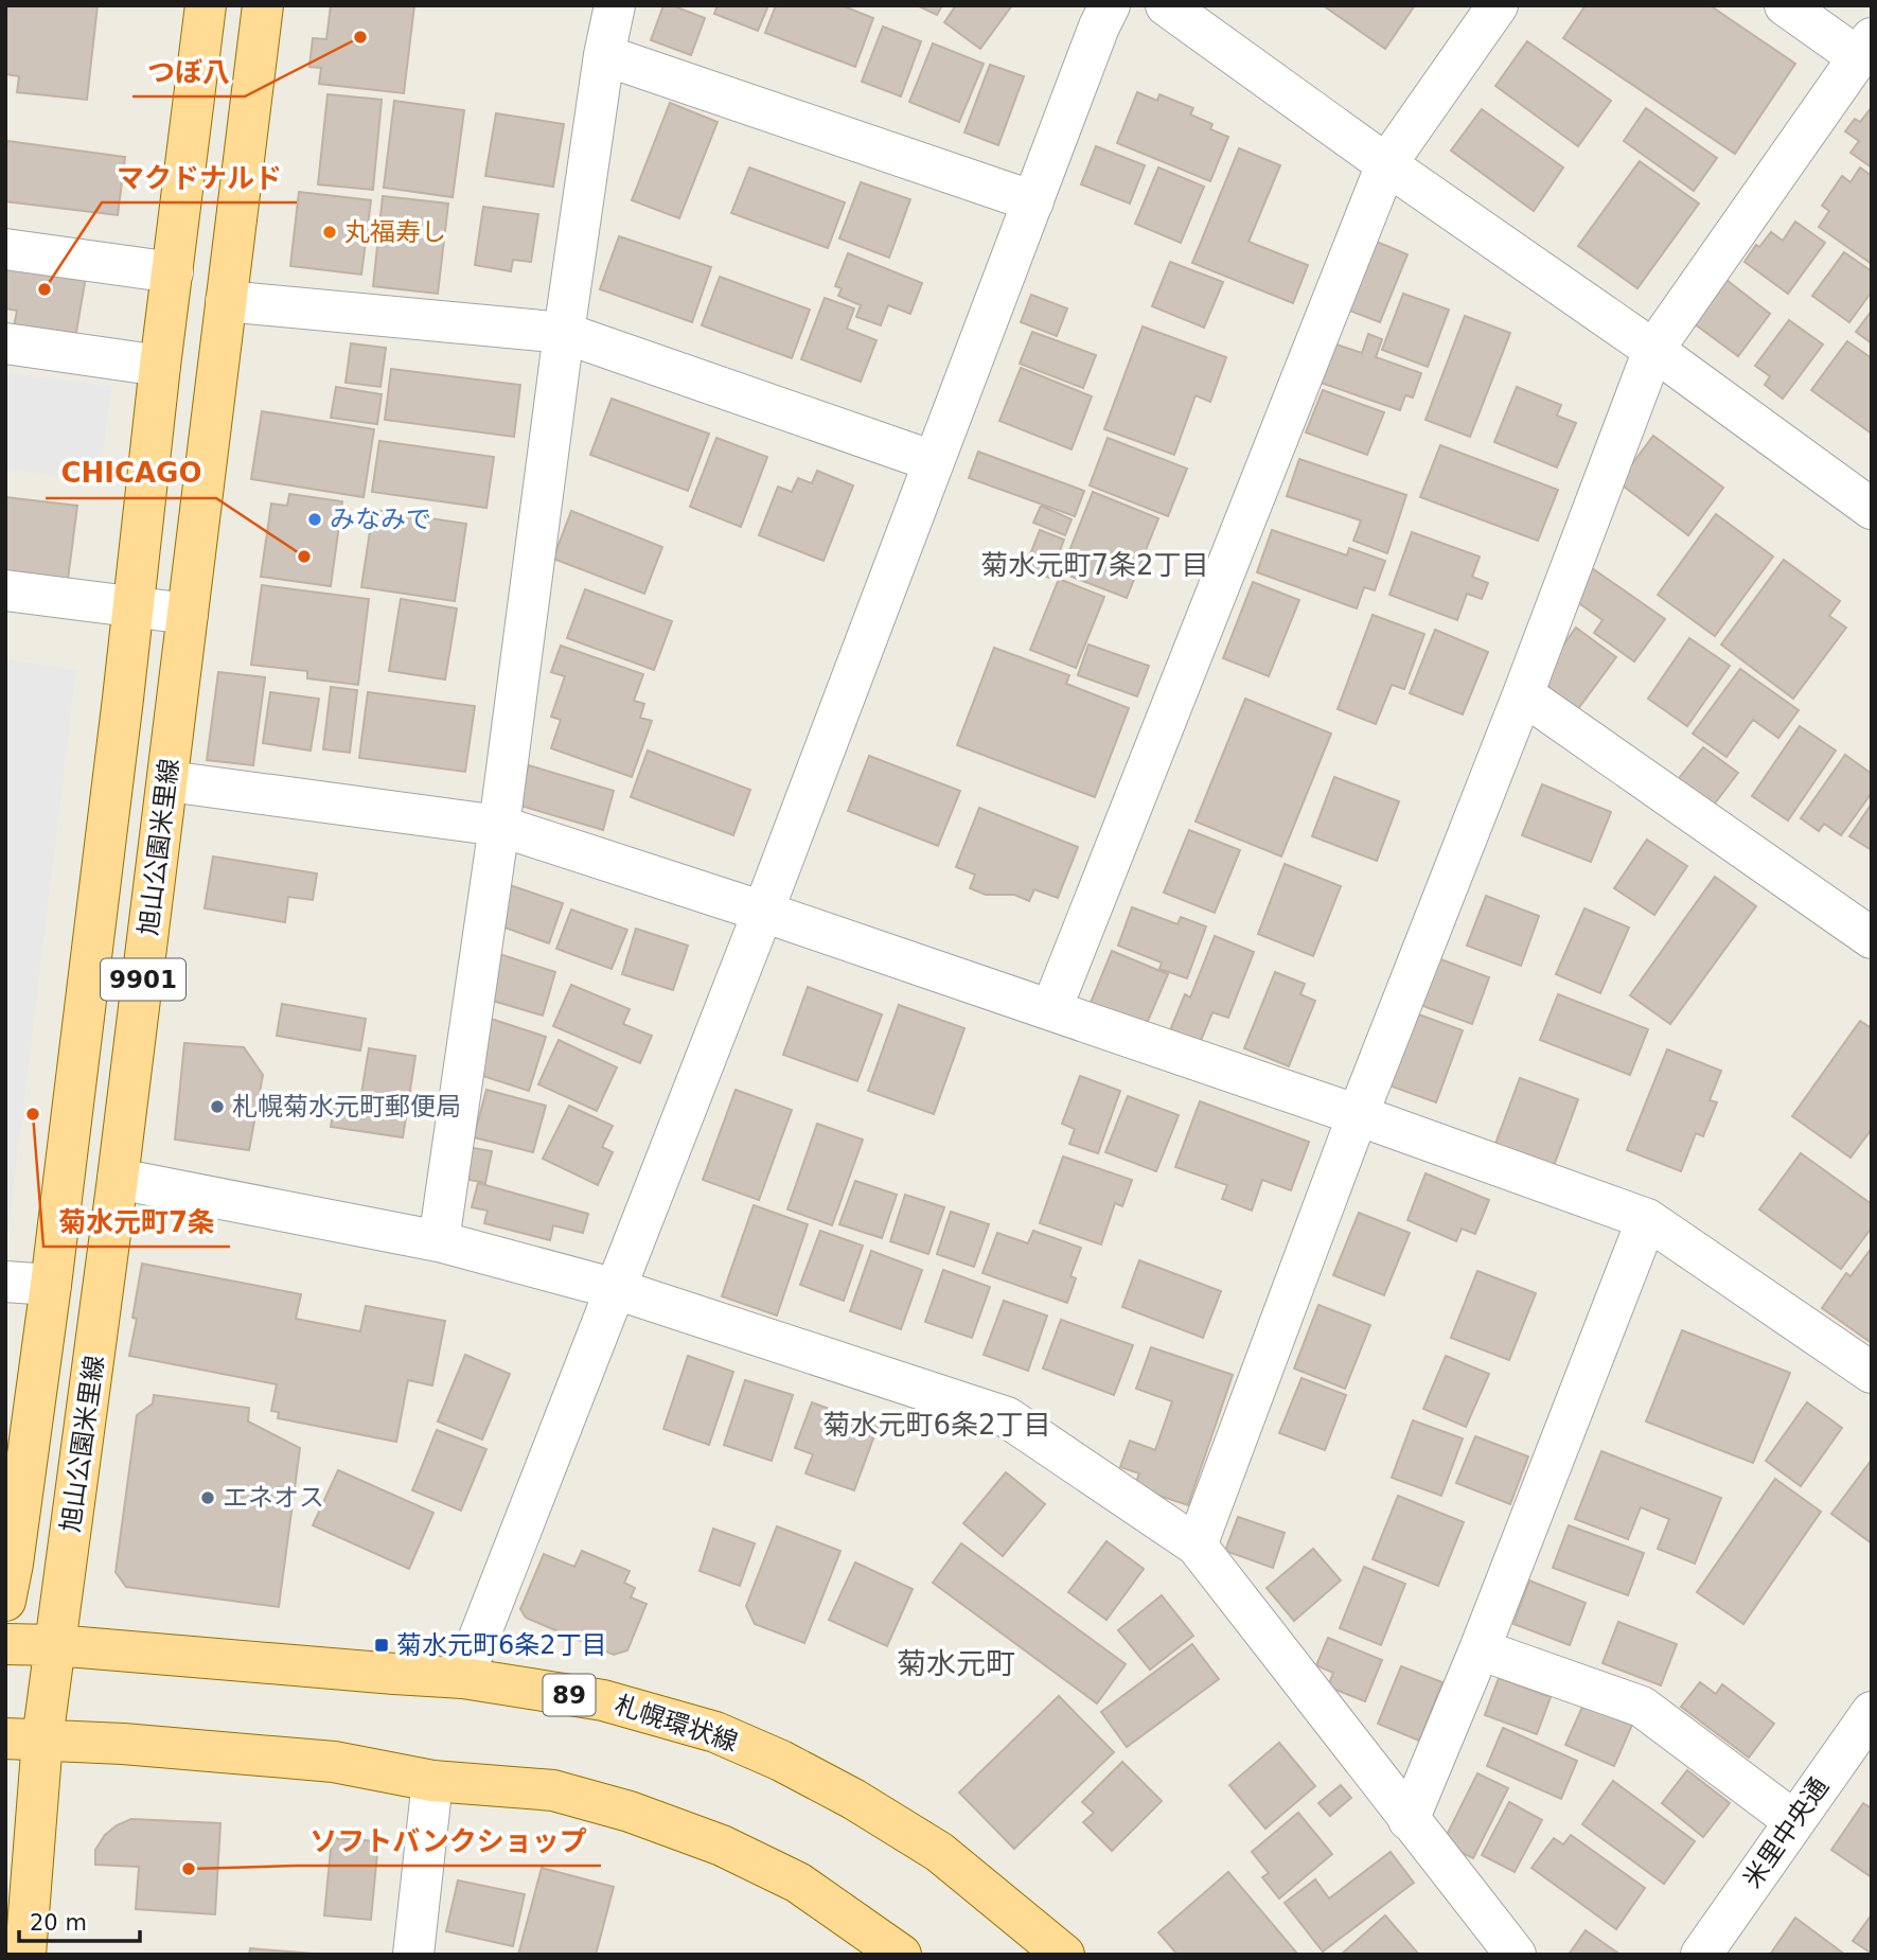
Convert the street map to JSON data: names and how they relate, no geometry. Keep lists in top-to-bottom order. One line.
{"streets":{"main road":["旭山公園米里線","9901","89","札幌環状線"],"street":["米里中央通"]},"crossings":[["旭山公園米里線","札幌環状線"]],"districts":["菊水元町7条2丁目","菊水元町6条2丁目","菊水元町"],"places":{"other":["つぼ八","丸福寿し","マクドナルド","みなみで","CHICAGO","札幌菊水元町郵便局","菊水元町7条","エネオス","ソフトバンクショップ"],"transit":["菊水元町6条2丁目"]},"scale_bar":"20 m"}
